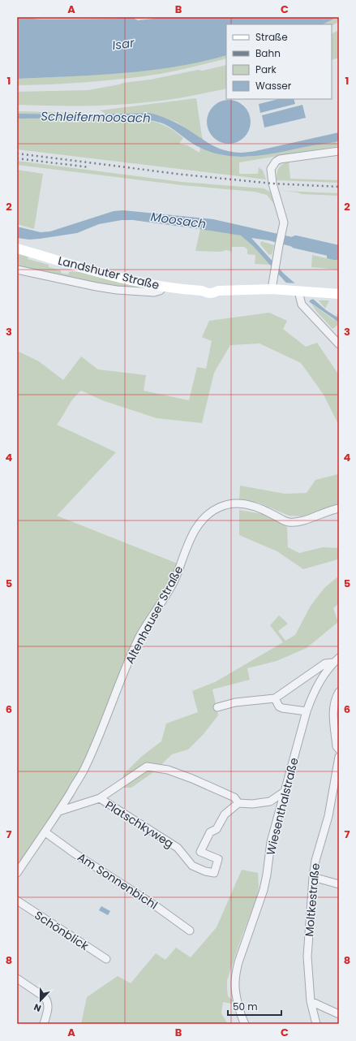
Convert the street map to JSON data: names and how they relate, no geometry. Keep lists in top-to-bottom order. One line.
{"streets":{"main road":["Landshuter Straße"],"street":["Altenhauser Straße","Wiesenthalstraße","Platschkyweg","Am Sonnenbichl","Moltkestraße","Schönblick"]},"crossings":[["Altenhauser Straße","Am Sonnenbichl"]],"water":["Isar","Schleifermoosach","Moosach"],"legend":["Straße","Bahn","Park","Wasser"],"scale_bar":"50 m","north":"bottom","grid":{"columns":["A","B","C"],"rows":["1","2","3","4","5","6","7","8"]}}
